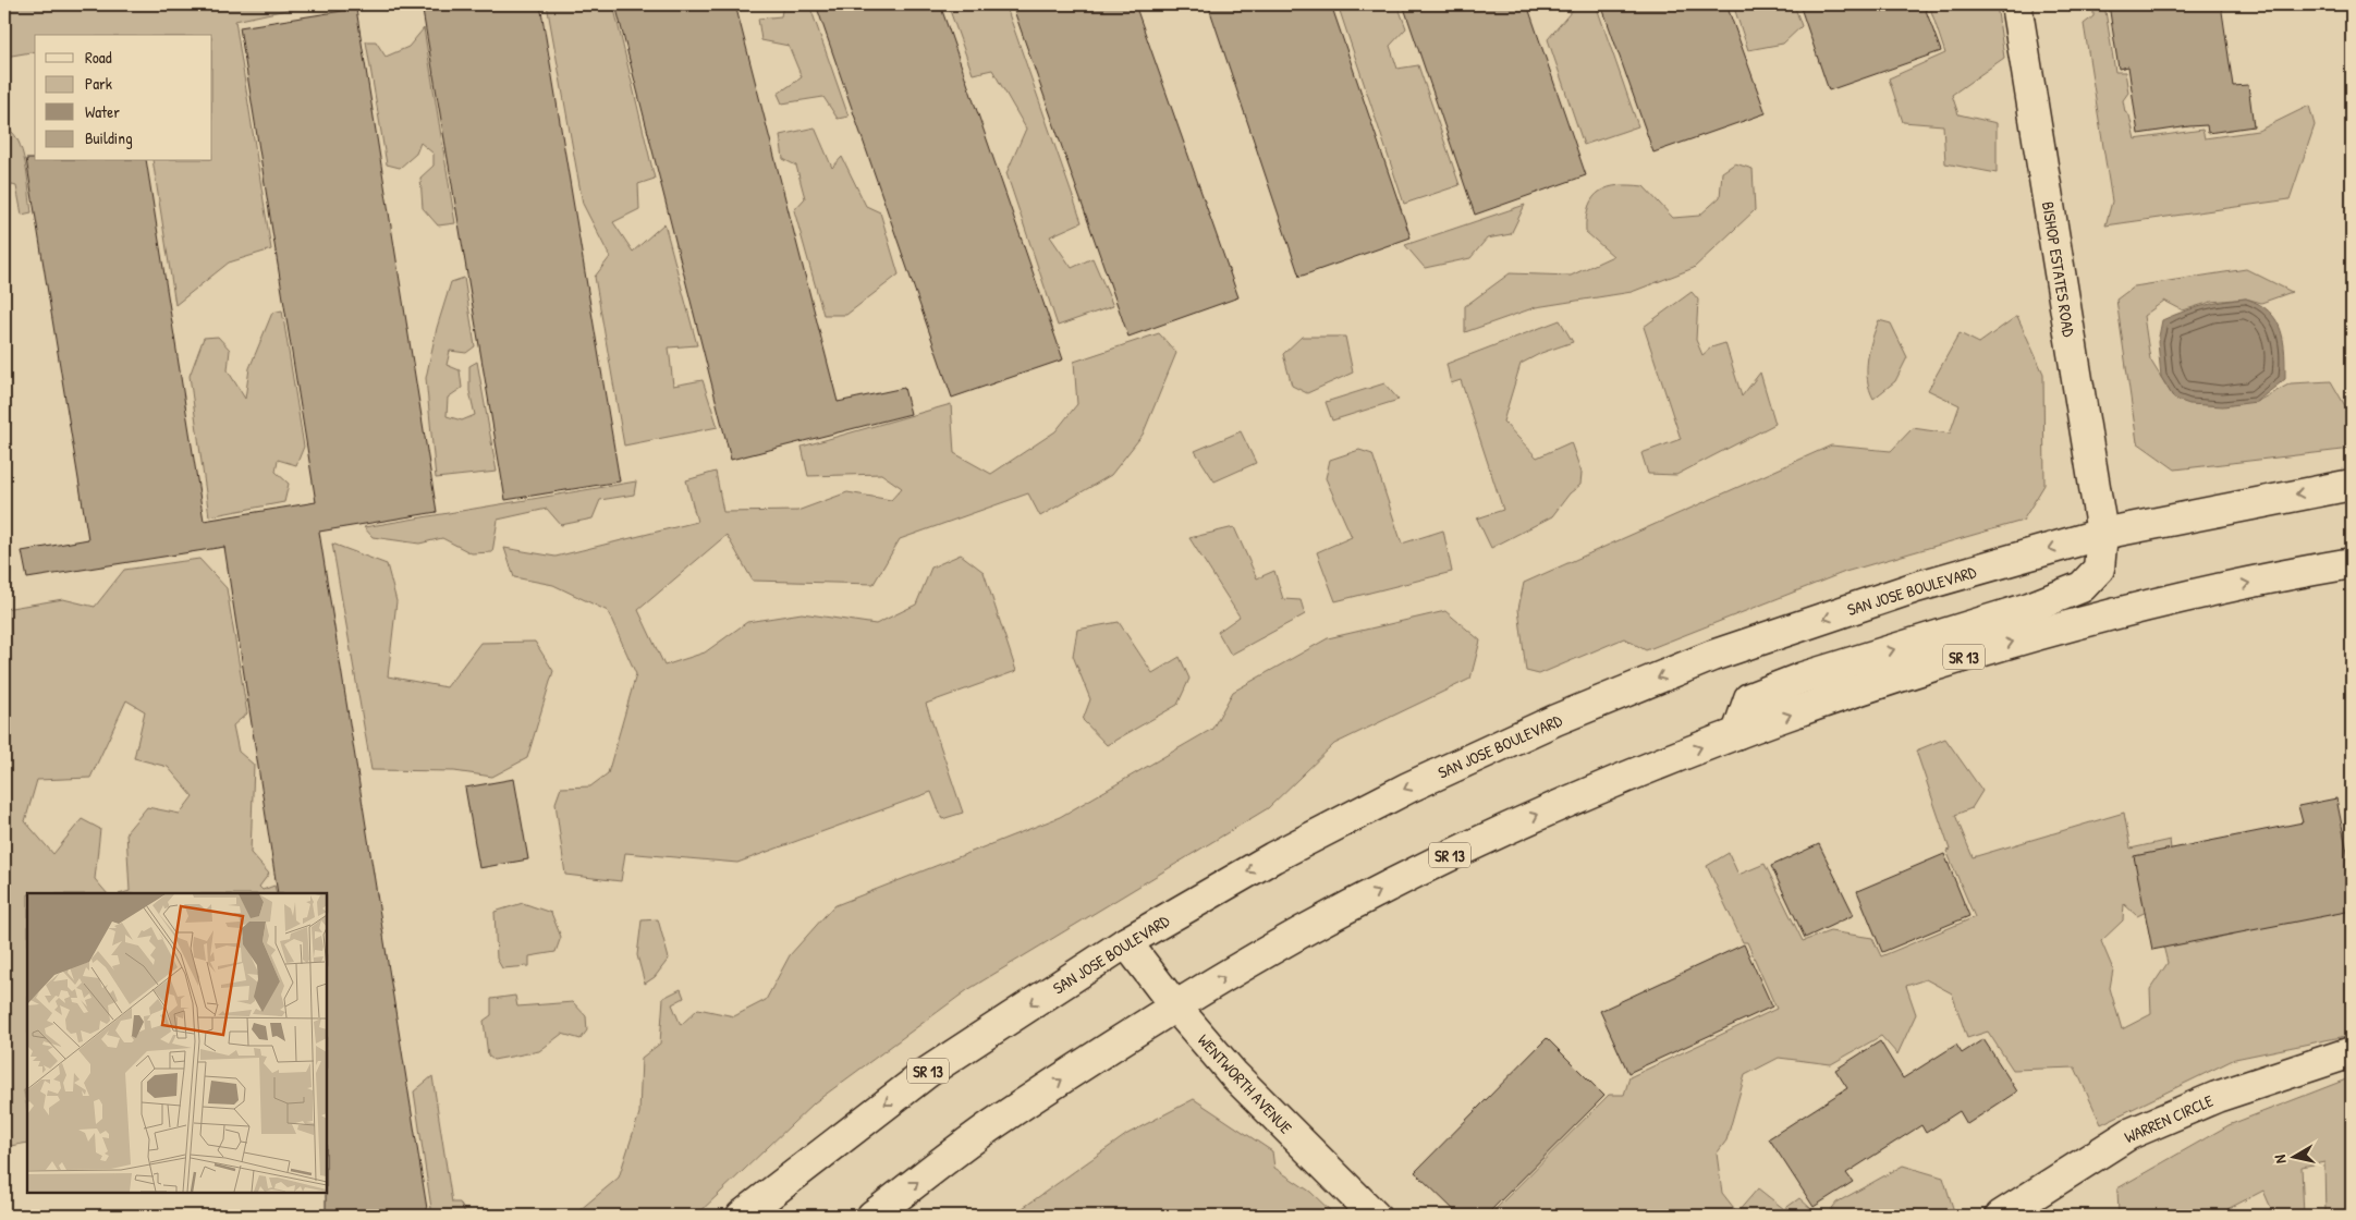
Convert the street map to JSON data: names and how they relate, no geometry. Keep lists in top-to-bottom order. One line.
{"streets":{"main road":["BISHOP ESTATES ROAD","SAN JOSE BOULEVARD","SR 13","WENTWORTH AVENUE","WARREN CIRCLE"]},"crossings":[["BISHOP ESTATES ROAD","SAN JOSE BOULEVARD"],["BISHOP ESTATES ROAD","SR 13"],["SAN JOSE BOULEVARD","WENTWORTH AVENUE"],["SR 13","WENTWORTH AVENUE"]],"legend":["Road","Park","Water","Building"],"north":"left"}
